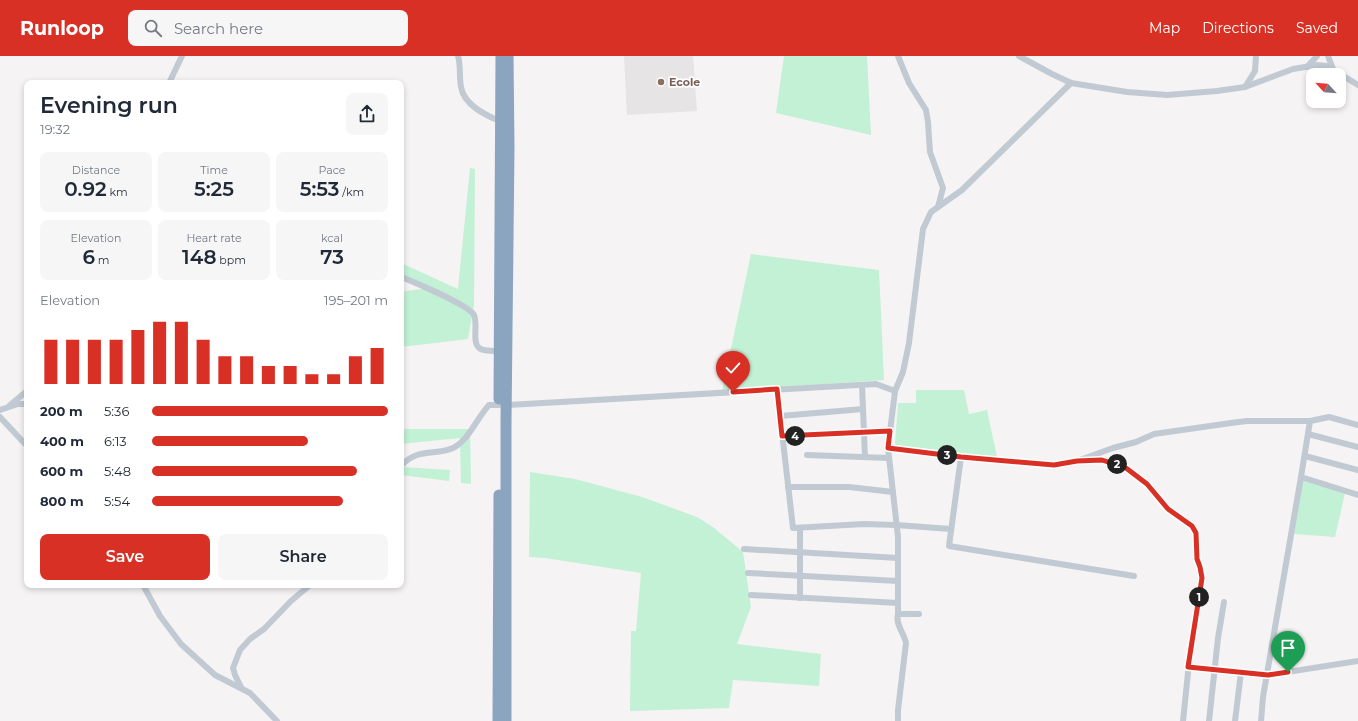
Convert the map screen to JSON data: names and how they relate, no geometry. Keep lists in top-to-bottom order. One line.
{"places":["Ecole"],"north":"top left","page":{"header":"Runloop","search":"Search here","nav":["Map","Directions","Saved"],"heading":["Evening run","19:32"],"stats":[["Distance","0.92 km"],["Time","5:25"],["Pace","5:53 /km"],["Elevation","6 m"],["Heart rate","148 bpm"],["kcal","73"]],"chart":["Elevation","195–201 m"],"list":[{"name":"200 m","note":"5:36"},{"name":"400 m","note":"6:13"},{"name":"600 m","note":"5:48"},{"name":"800 m","note":"5:54"}],"pins":["4","3","2","1"],"buttons":["Save","Share"]}}
